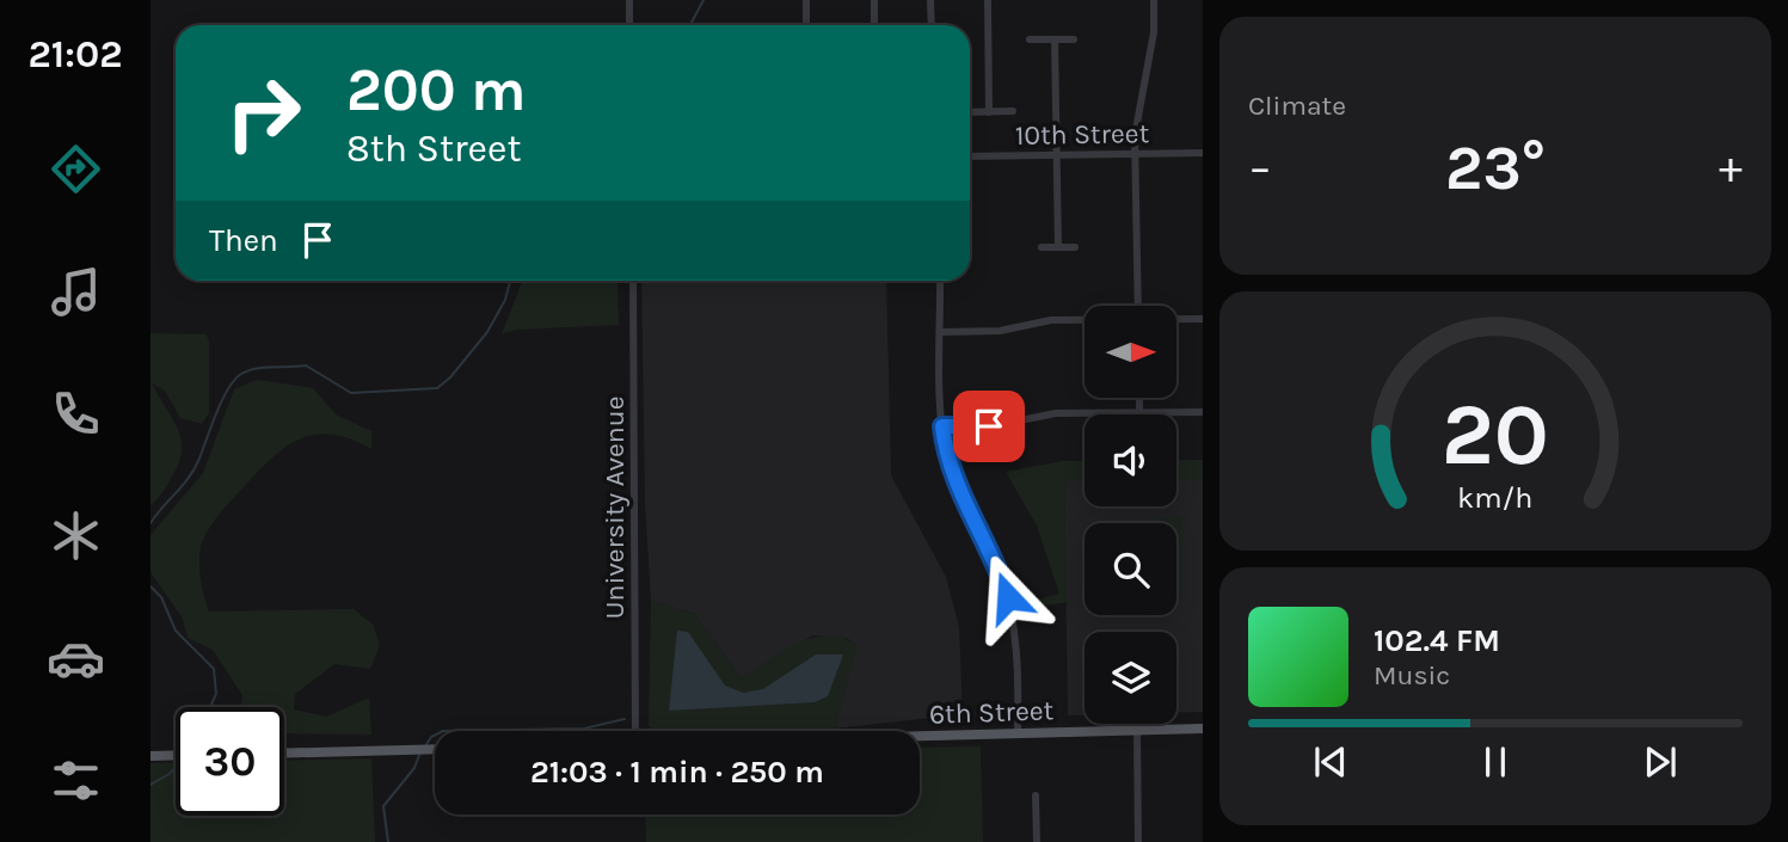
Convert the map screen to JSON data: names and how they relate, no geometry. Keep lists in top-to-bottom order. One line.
{"streets":{"main road":["6th Street"],"street":["10th Street","University Avenue"]},"north":"right","page":{"tabs":"21:02","tile":"Climate","turn":["200 m","8th Street"],"heat":["−","23°","+"],"then":"Then","song":["102.4 FM","Music"],"limit":"30","trip":"21:03 · 1 min · 250 m","gauge":["20","km/h"]}}
